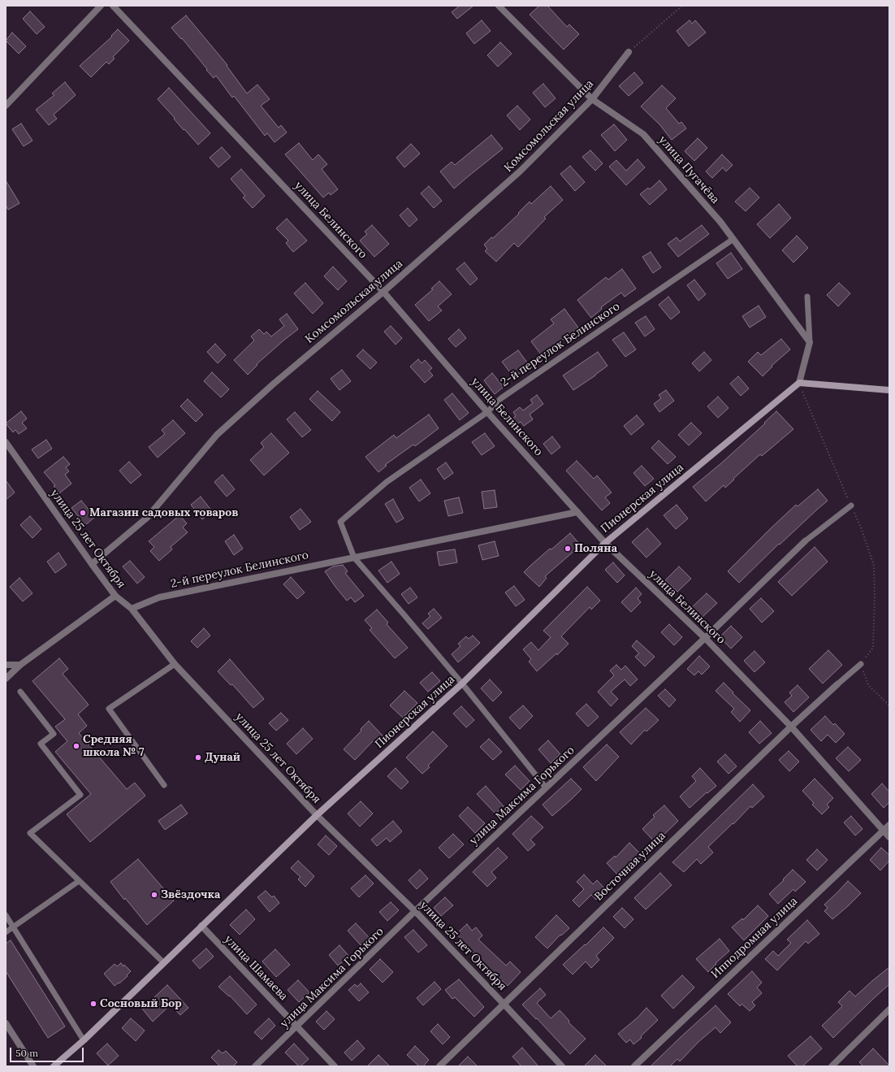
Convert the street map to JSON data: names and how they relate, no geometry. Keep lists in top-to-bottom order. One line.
{"streets":{"street":["Комсомольская улица","улица Пугачёва","улица Белинского","2-й переулок Белинского","Пионерская улица","улица 25 лет Октября","улица Максима Горького","Восточная улица","Ипподромная улица","улица Шамаева"]},"crossings":[["Комсомольская улица","улица Пугачёва"],["Комсомольская улица","улица Белинского"],["Комсомольская улица","улица 25 лет Октября"],["улица Пугачёва","2-й переулок Белинского"],["улица Белинского","2-й переулок Белинского"],["улица Белинского","Пионерская улица"],["улица Белинского","улица Максима Горького"],["улица Белинского","Восточная улица"],["улица Белинского","Ипподромная улица"],["2-й переулок Белинского","Пионерская улица"],["2-й переулок Белинского","улица 25 лет Октября"],["2-й переулок Белинского","улица Максима Горького"],["Пионерская улица","улица 25 лет Октября"],["Пионерская улица","улица Шамаева"],["улица 25 лет Октября","улица Максима Горького"],["улица 25 лет Октября","Восточная улица"],["улица Максима Горького","улица Шамаева"]],"places":["Магазин садовых товаров","Поляна","Средняя школа № 7","Дунай","Звёздочка","Сосновый Бор"],"scale_bar":"50 m"}
